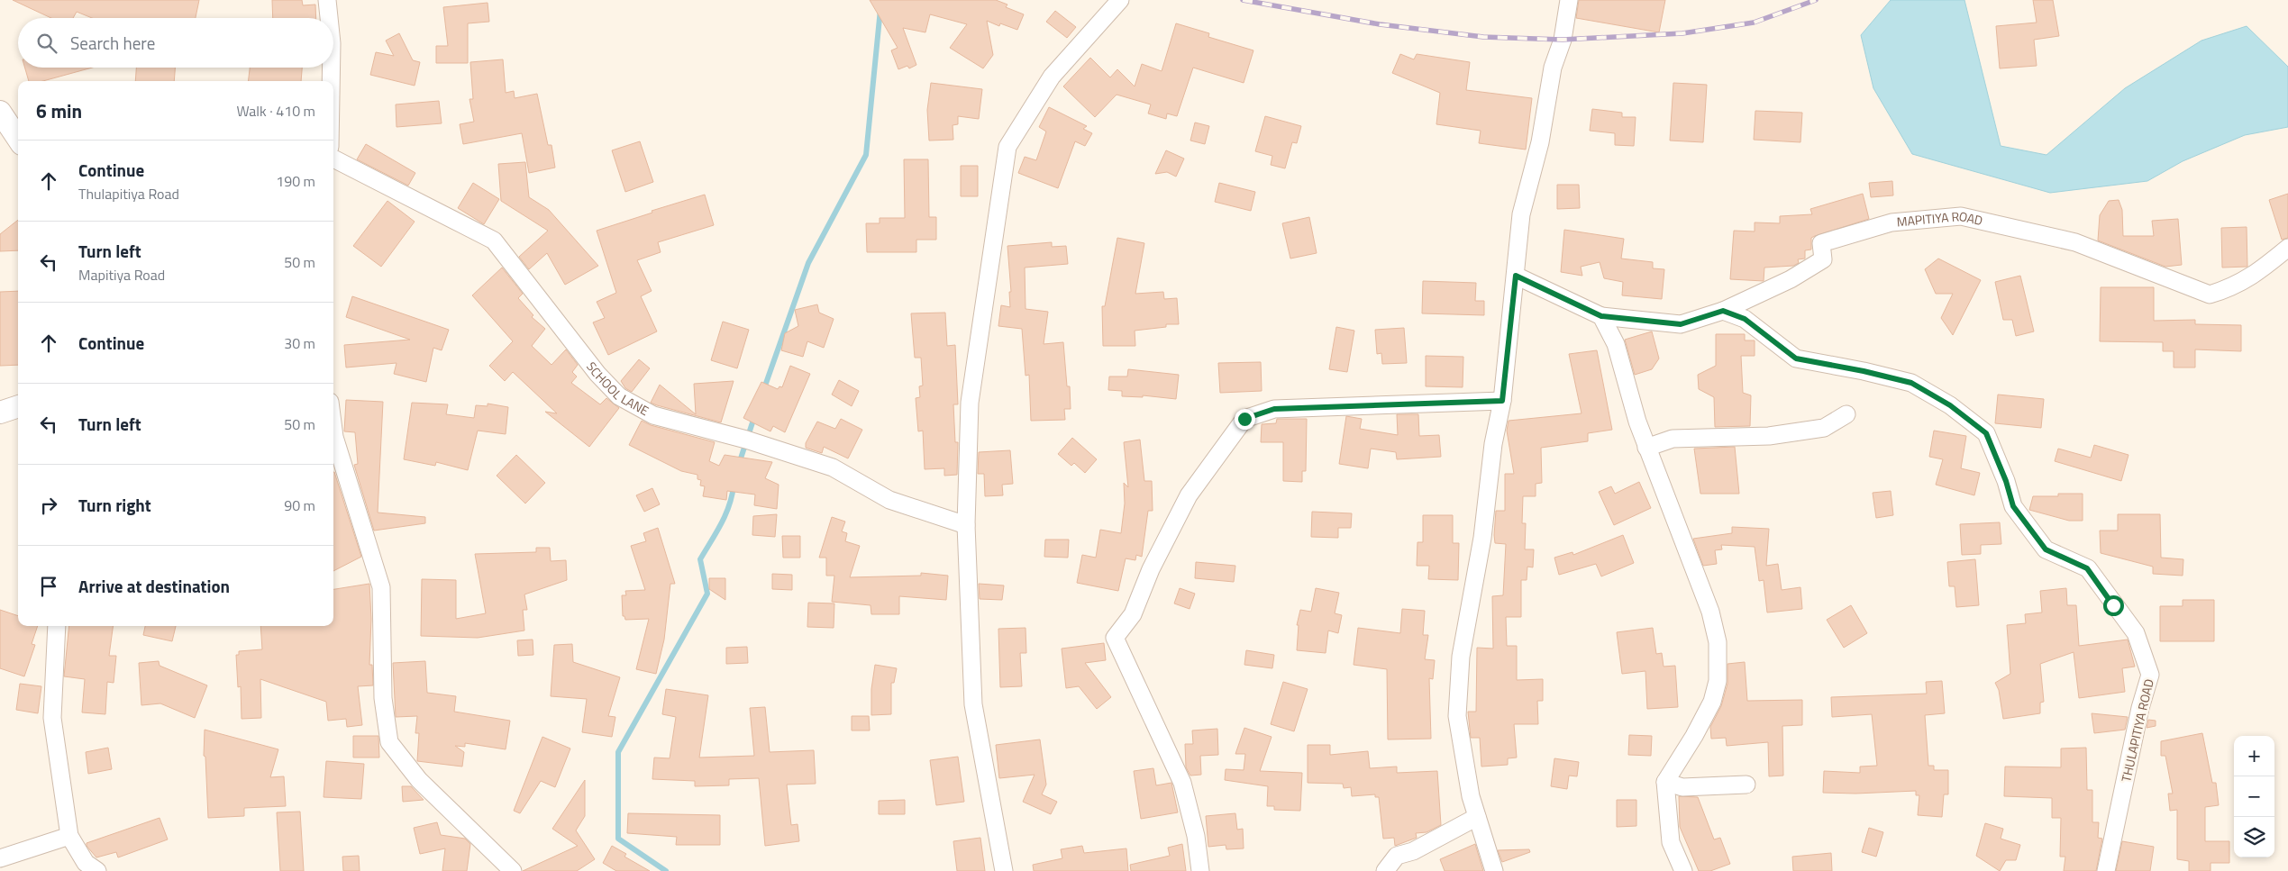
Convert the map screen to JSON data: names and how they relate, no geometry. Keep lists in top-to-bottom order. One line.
{"streets":{"street":["MAPITIYA ROAD","SCHOOL LANE","THULAPITIYA ROAD"]},"crossings":[["MAPITIYA ROAD","THULAPITIYA ROAD"]],"page":{"search":"Search here","heading":["6 min","Walk · 410 m"],"list":[["Continue","Thulapitiya Road","190 m"],["Turn left","Mapitiya Road","50 m"],["Continue","30 m"],["Turn left","50 m"],["Turn right","90 m"],"Arrive at destination"],"map_buttons":["+","−"]}}
